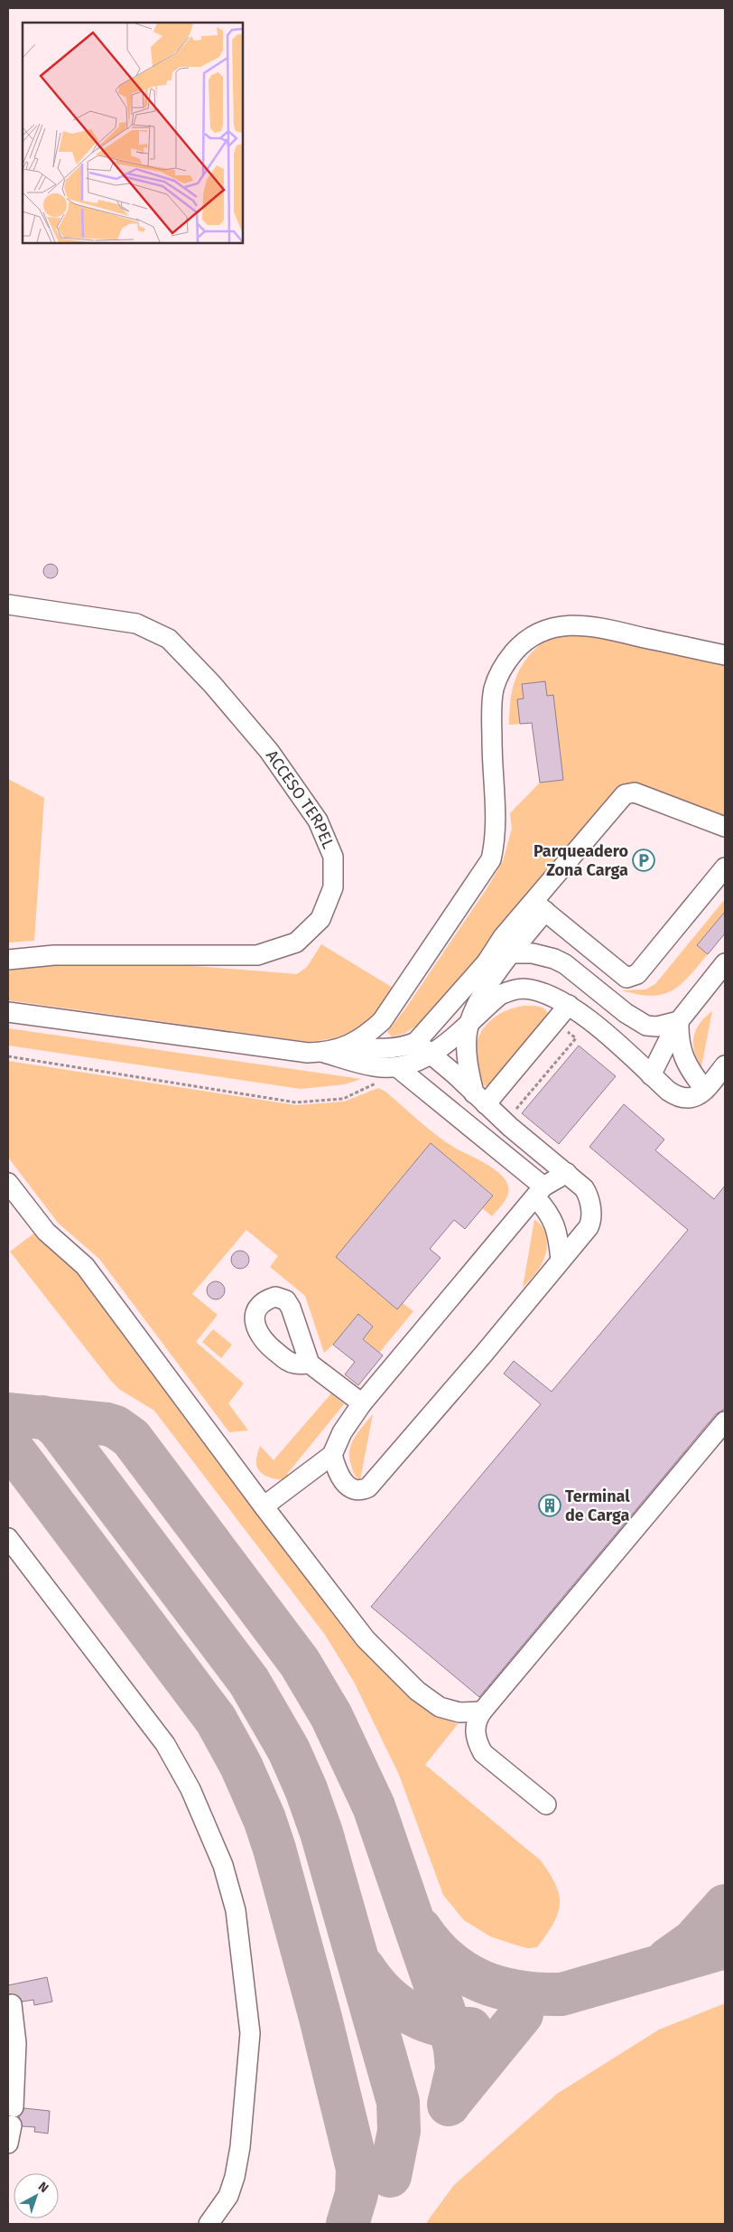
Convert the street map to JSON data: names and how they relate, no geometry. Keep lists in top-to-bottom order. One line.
{"streets":{"street":["ACCESO TERPEL"]},"places":{"parking":["Parqueadero Zona Carga"],"building":["Terminal de Carga"]},"north":"top right"}
